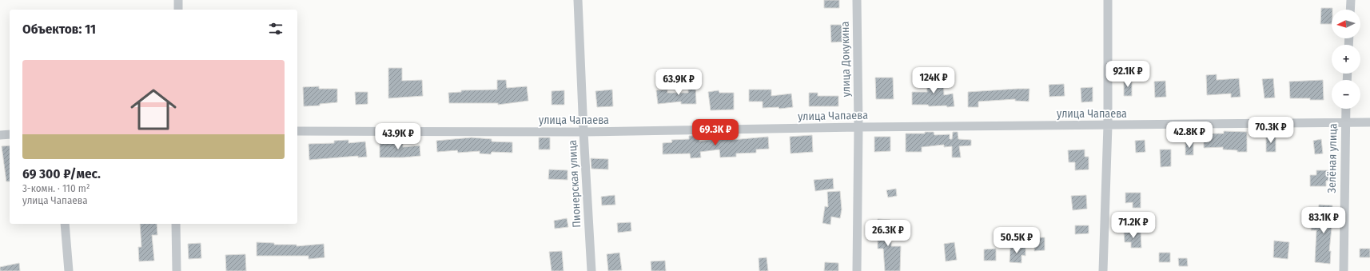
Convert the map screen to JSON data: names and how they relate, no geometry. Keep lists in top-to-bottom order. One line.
{"streets":{"street":["улица Докукина","улица Чапаева","Зелёная улица","Пионерская улица"]},"crossings":[["улица Докукина","улица Чапаева"],["улица Чапаева","Зелёная улица"],["улица Чапаева","Пионерская улица"]],"north":"left","page":{"map_buttons":["+","−"],"heading":"Объектов: 11","list":[{"name":"69 300 ₽/мес.","note":"3-комн. · 110 m² · улица Чапаева"}],"price":["92.1K ₽","124K ₽","63.9K ₽","70.3K ₽","69.3K ₽","42.8K ₽","43.9K ₽","83.1K ₽","71.2K ₽","26.3K ₽","50.5K ₽"]}}
